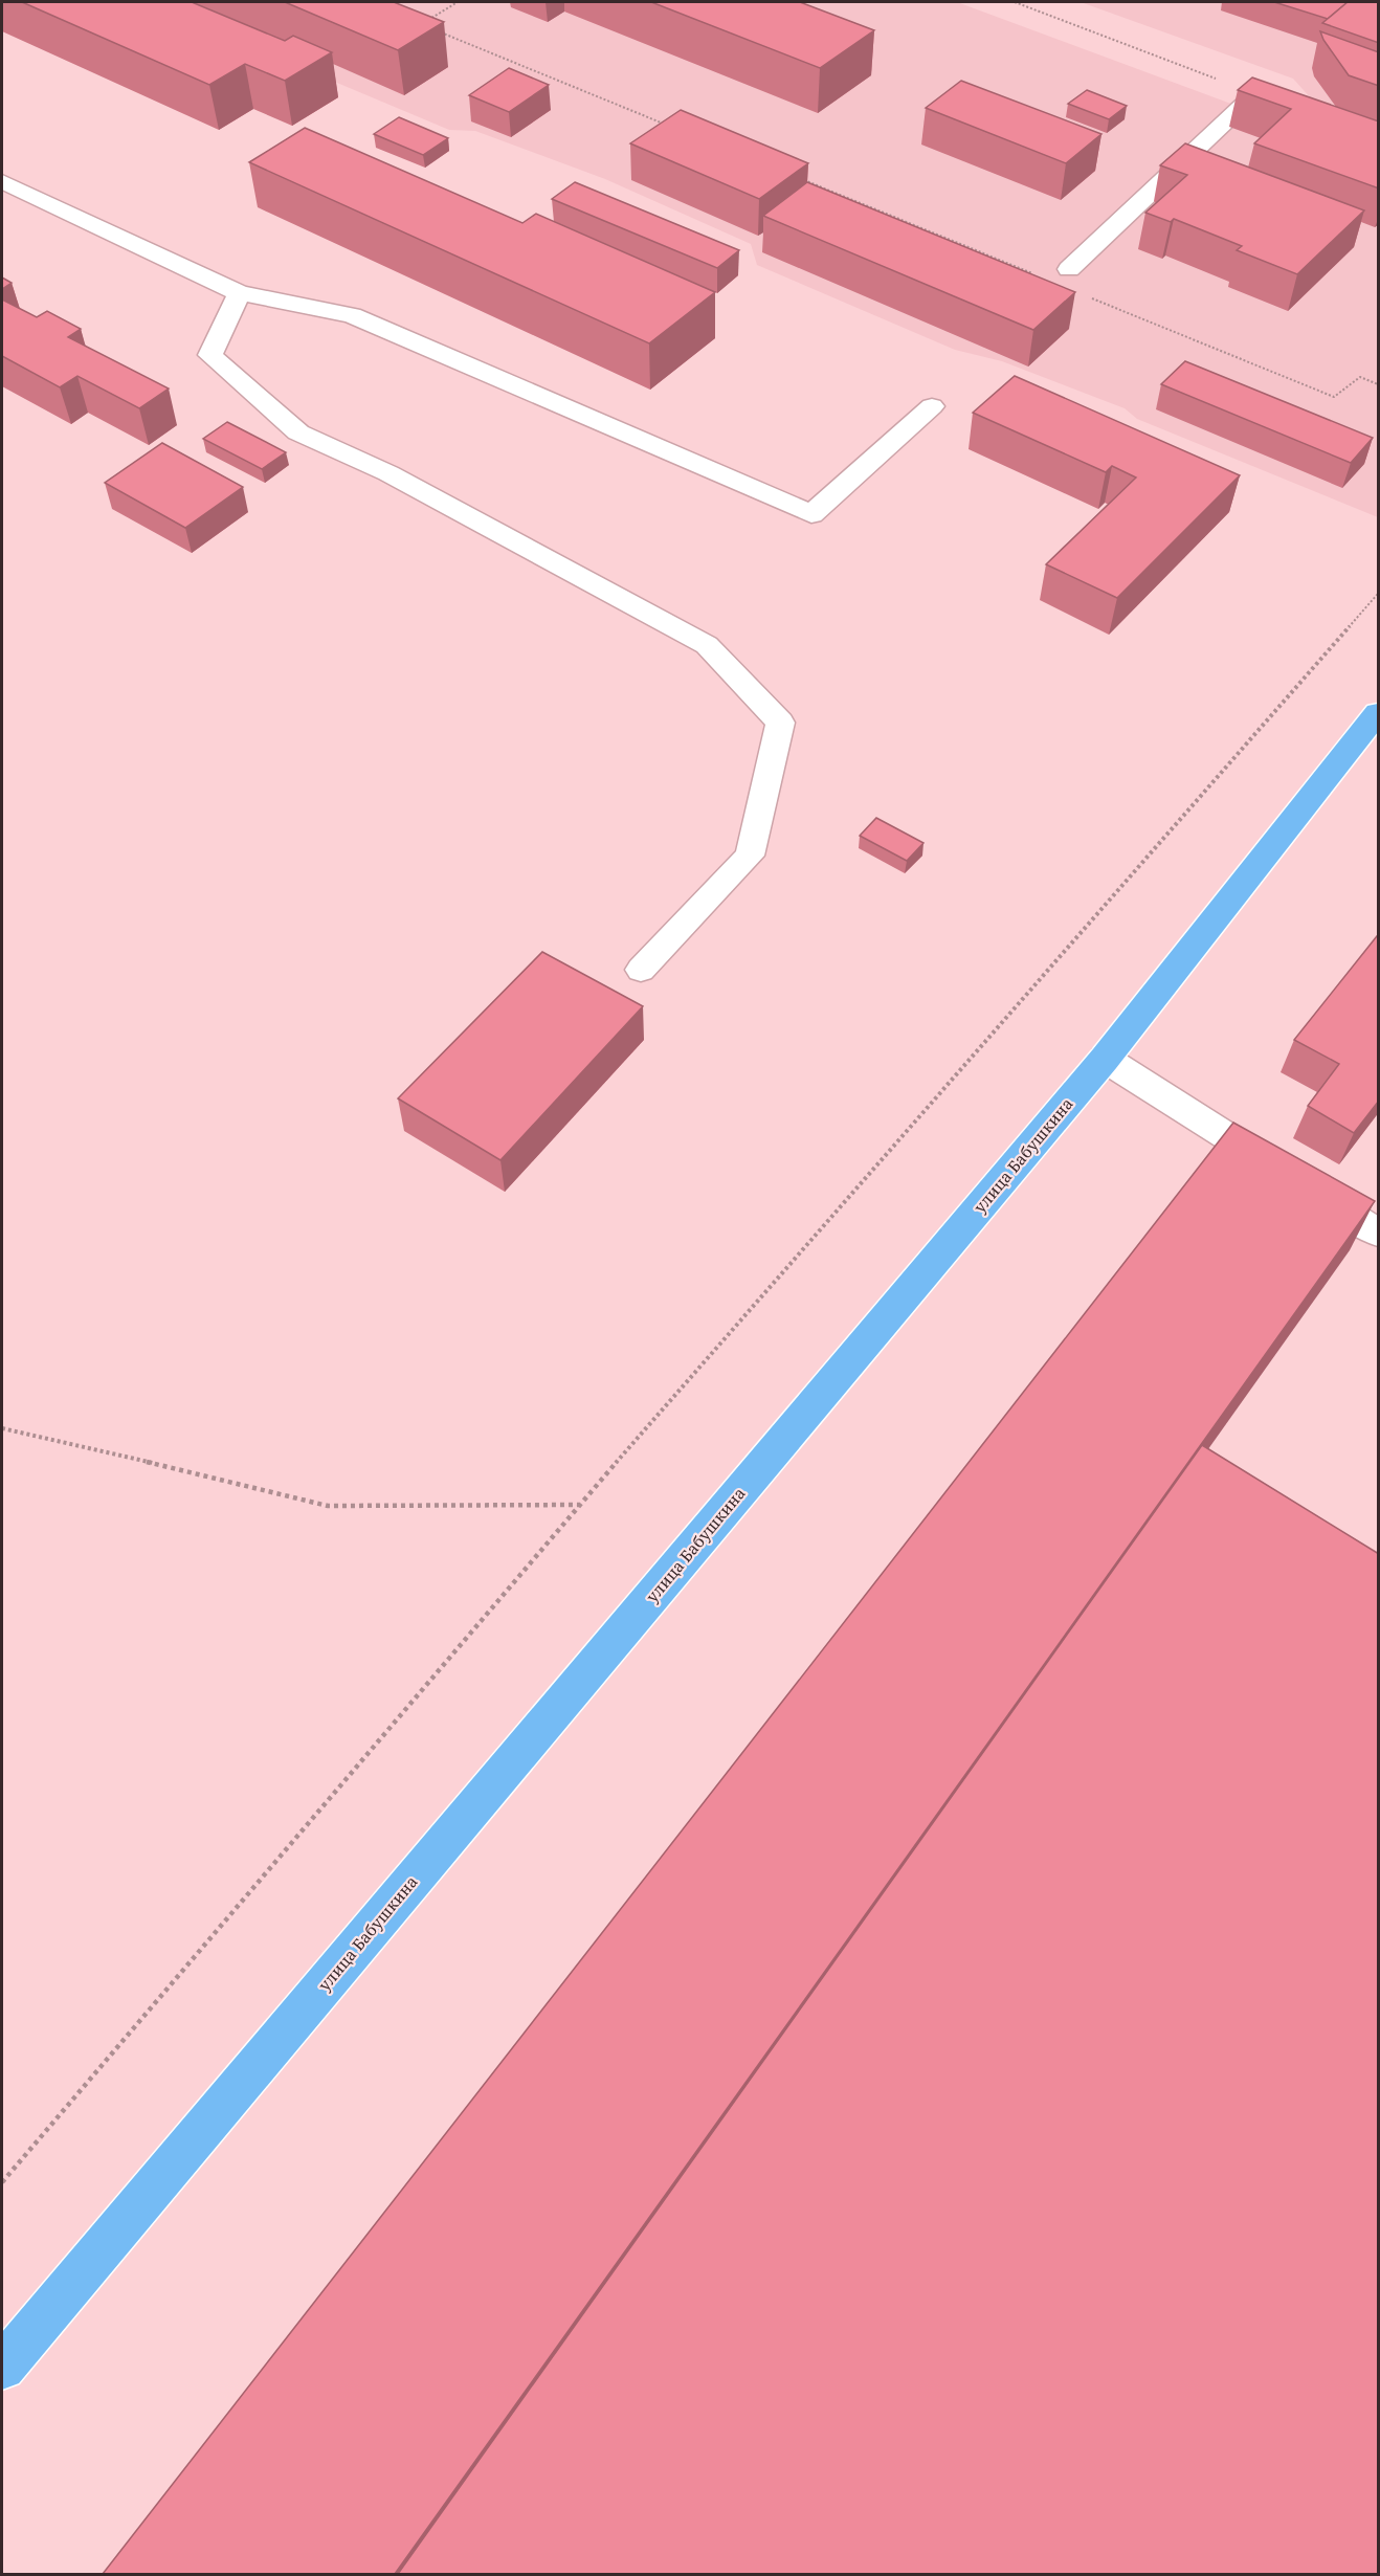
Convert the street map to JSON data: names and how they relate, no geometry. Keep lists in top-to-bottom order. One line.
{"streets":{"main road":["улица Бабушкина"]}}
